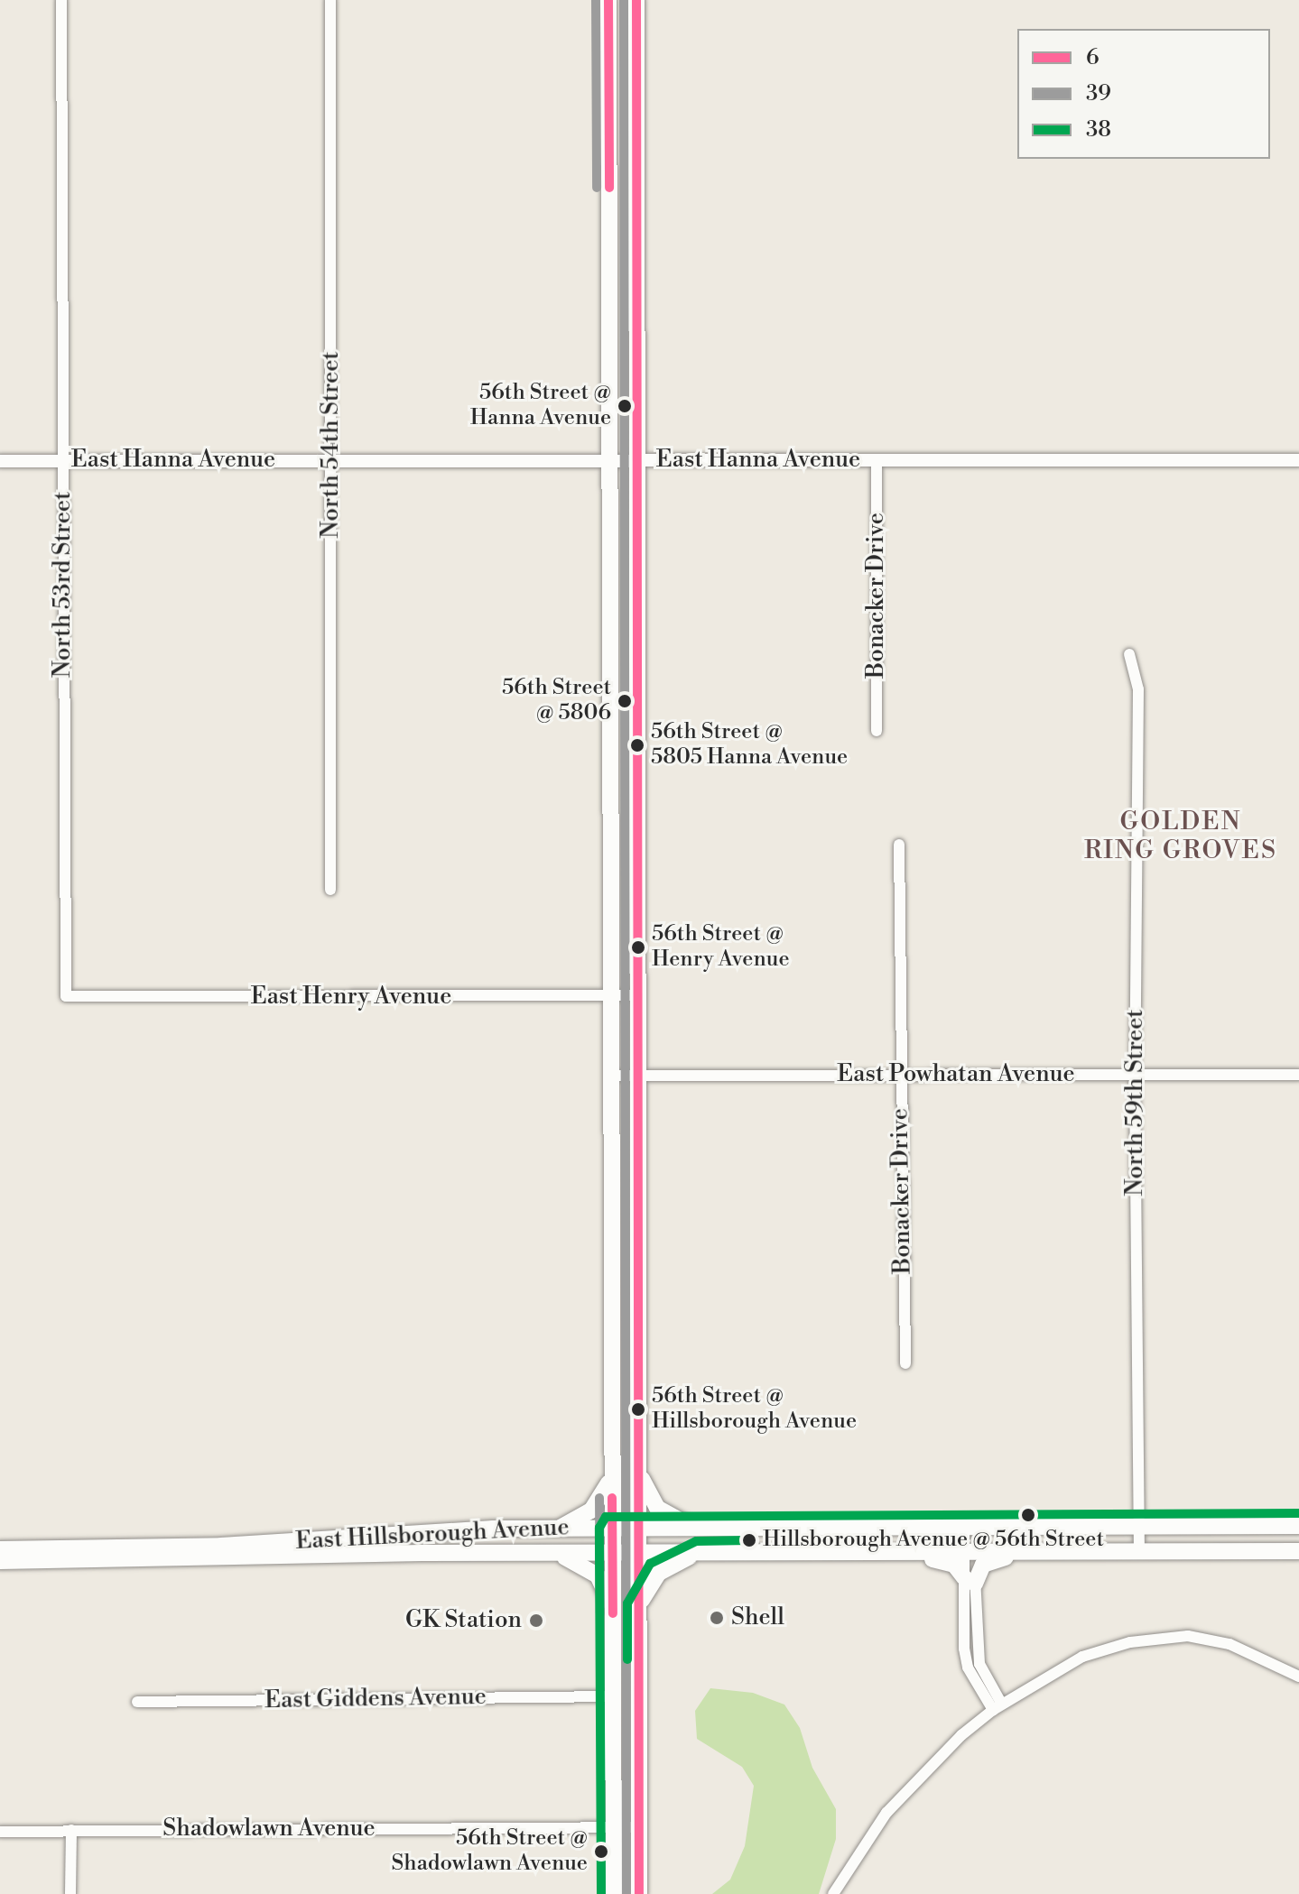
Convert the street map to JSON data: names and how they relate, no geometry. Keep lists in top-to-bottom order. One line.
{"streets":{"main road":["East Hillsborough Avenue"],"street":["North 54th Street","East Hanna Avenue","North 53rd Street","Bonacker Drive","East Henry Avenue","East Powhatan Avenue","North 59th Street","East Giddens Avenue","Shadowlawn Avenue"]},"crossings":[["North 54th Street","East Hanna Avenue"],["East Hanna Avenue","North 53rd Street"],["East Hanna Avenue","Bonacker Drive"],["North 53rd Street","East Henry Avenue"],["Bonacker Drive","East Powhatan Avenue"],["East Powhatan Avenue","North 59th Street"],["North 59th Street","East Hillsborough Avenue"]],"districts":["GOLDEN RING GROVES"],"places":["56th Street @ Hanna Avenue","56th Street @ 5806","56th Street @ 5805 Hanna Avenue","56th Street @ Henry Avenue","56th Street @ Hillsborough Avenue","Hillsborough Avenue @ 56th Street","Shell","GK Station","56th Street @ Shadowlawn Avenue"],"lines":["transit line 6","transit line 39","transit line 38"],"legend":["6","39","38"]}
